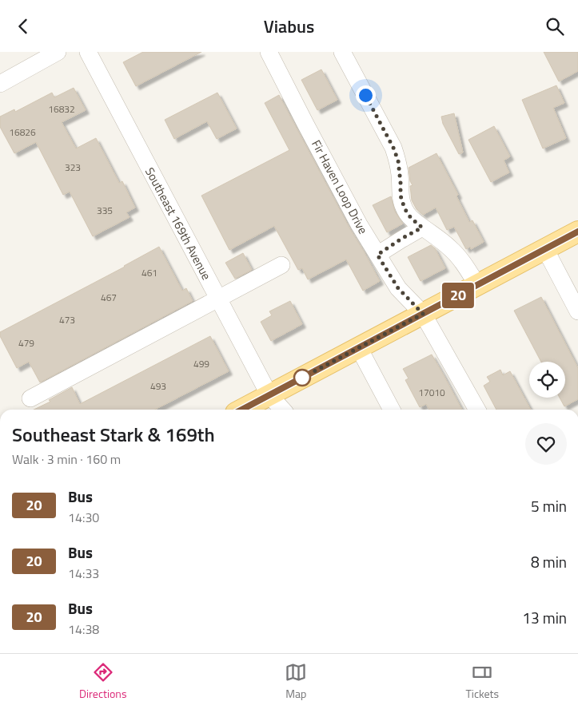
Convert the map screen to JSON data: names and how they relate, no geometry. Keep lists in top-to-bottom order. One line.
{"streets":{"street":["Fir Haven Loop Drive","Southeast 169th Avenue"]},"lines":["bus line 20"],"house_numbers":["16832","16826","323","335","461","467","473","479","499","493","17010"],"page":{"header":"Viabus","on_map":"20","heading":["Southeast Stark & 169th","Walk · 3 min · 160 m"],"list":[{"mark":"20","name":"Bus","note":"14:30","value":"5 min"},{"mark":"20","name":"Bus","note":"14:33","value":"8 min"},{"mark":"20","name":"Bus","note":"14:38","value":"13 min"}],"tabs":["Directions","Map","Tickets"]}}
